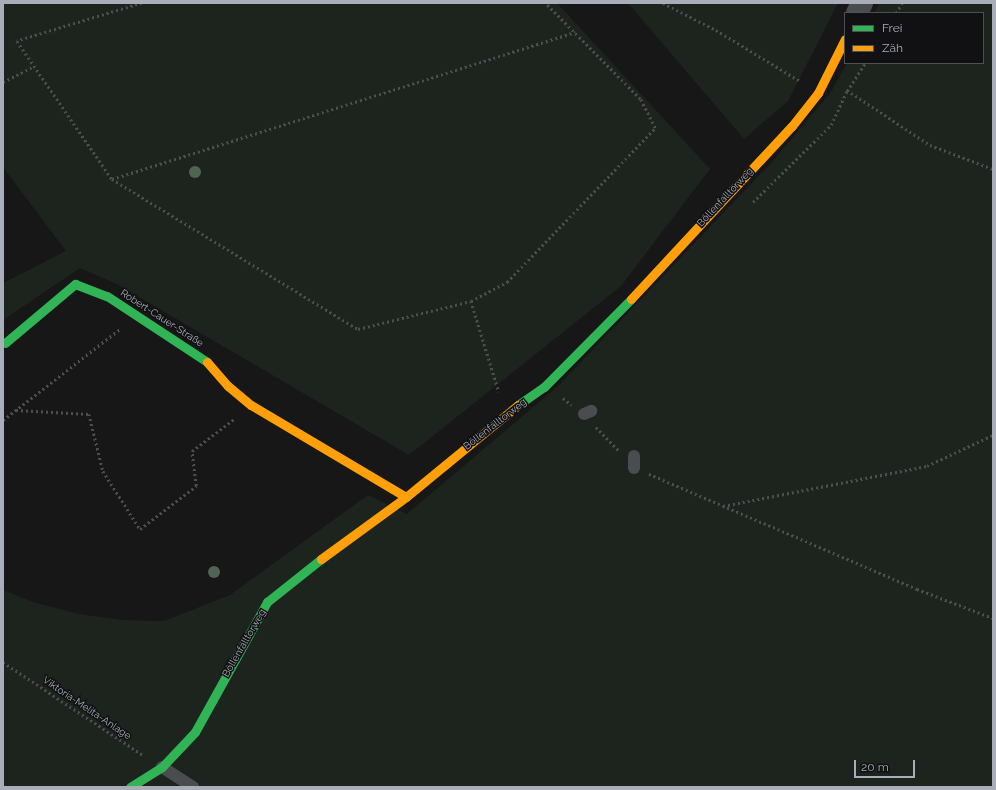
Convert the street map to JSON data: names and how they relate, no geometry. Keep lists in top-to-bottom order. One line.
{"streets":{"street":["Böllenfalltorweg","Robert-Cauer-Straße"],"path":["Viktoria-Melita-Anlage"]},"crossings":[["Böllenfalltorweg","Robert-Cauer-Straße"],["Böllenfalltorweg","Viktoria-Melita-Anlage"]],"legend":["Frei","Zäh"],"scale_bar":"20 m"}
